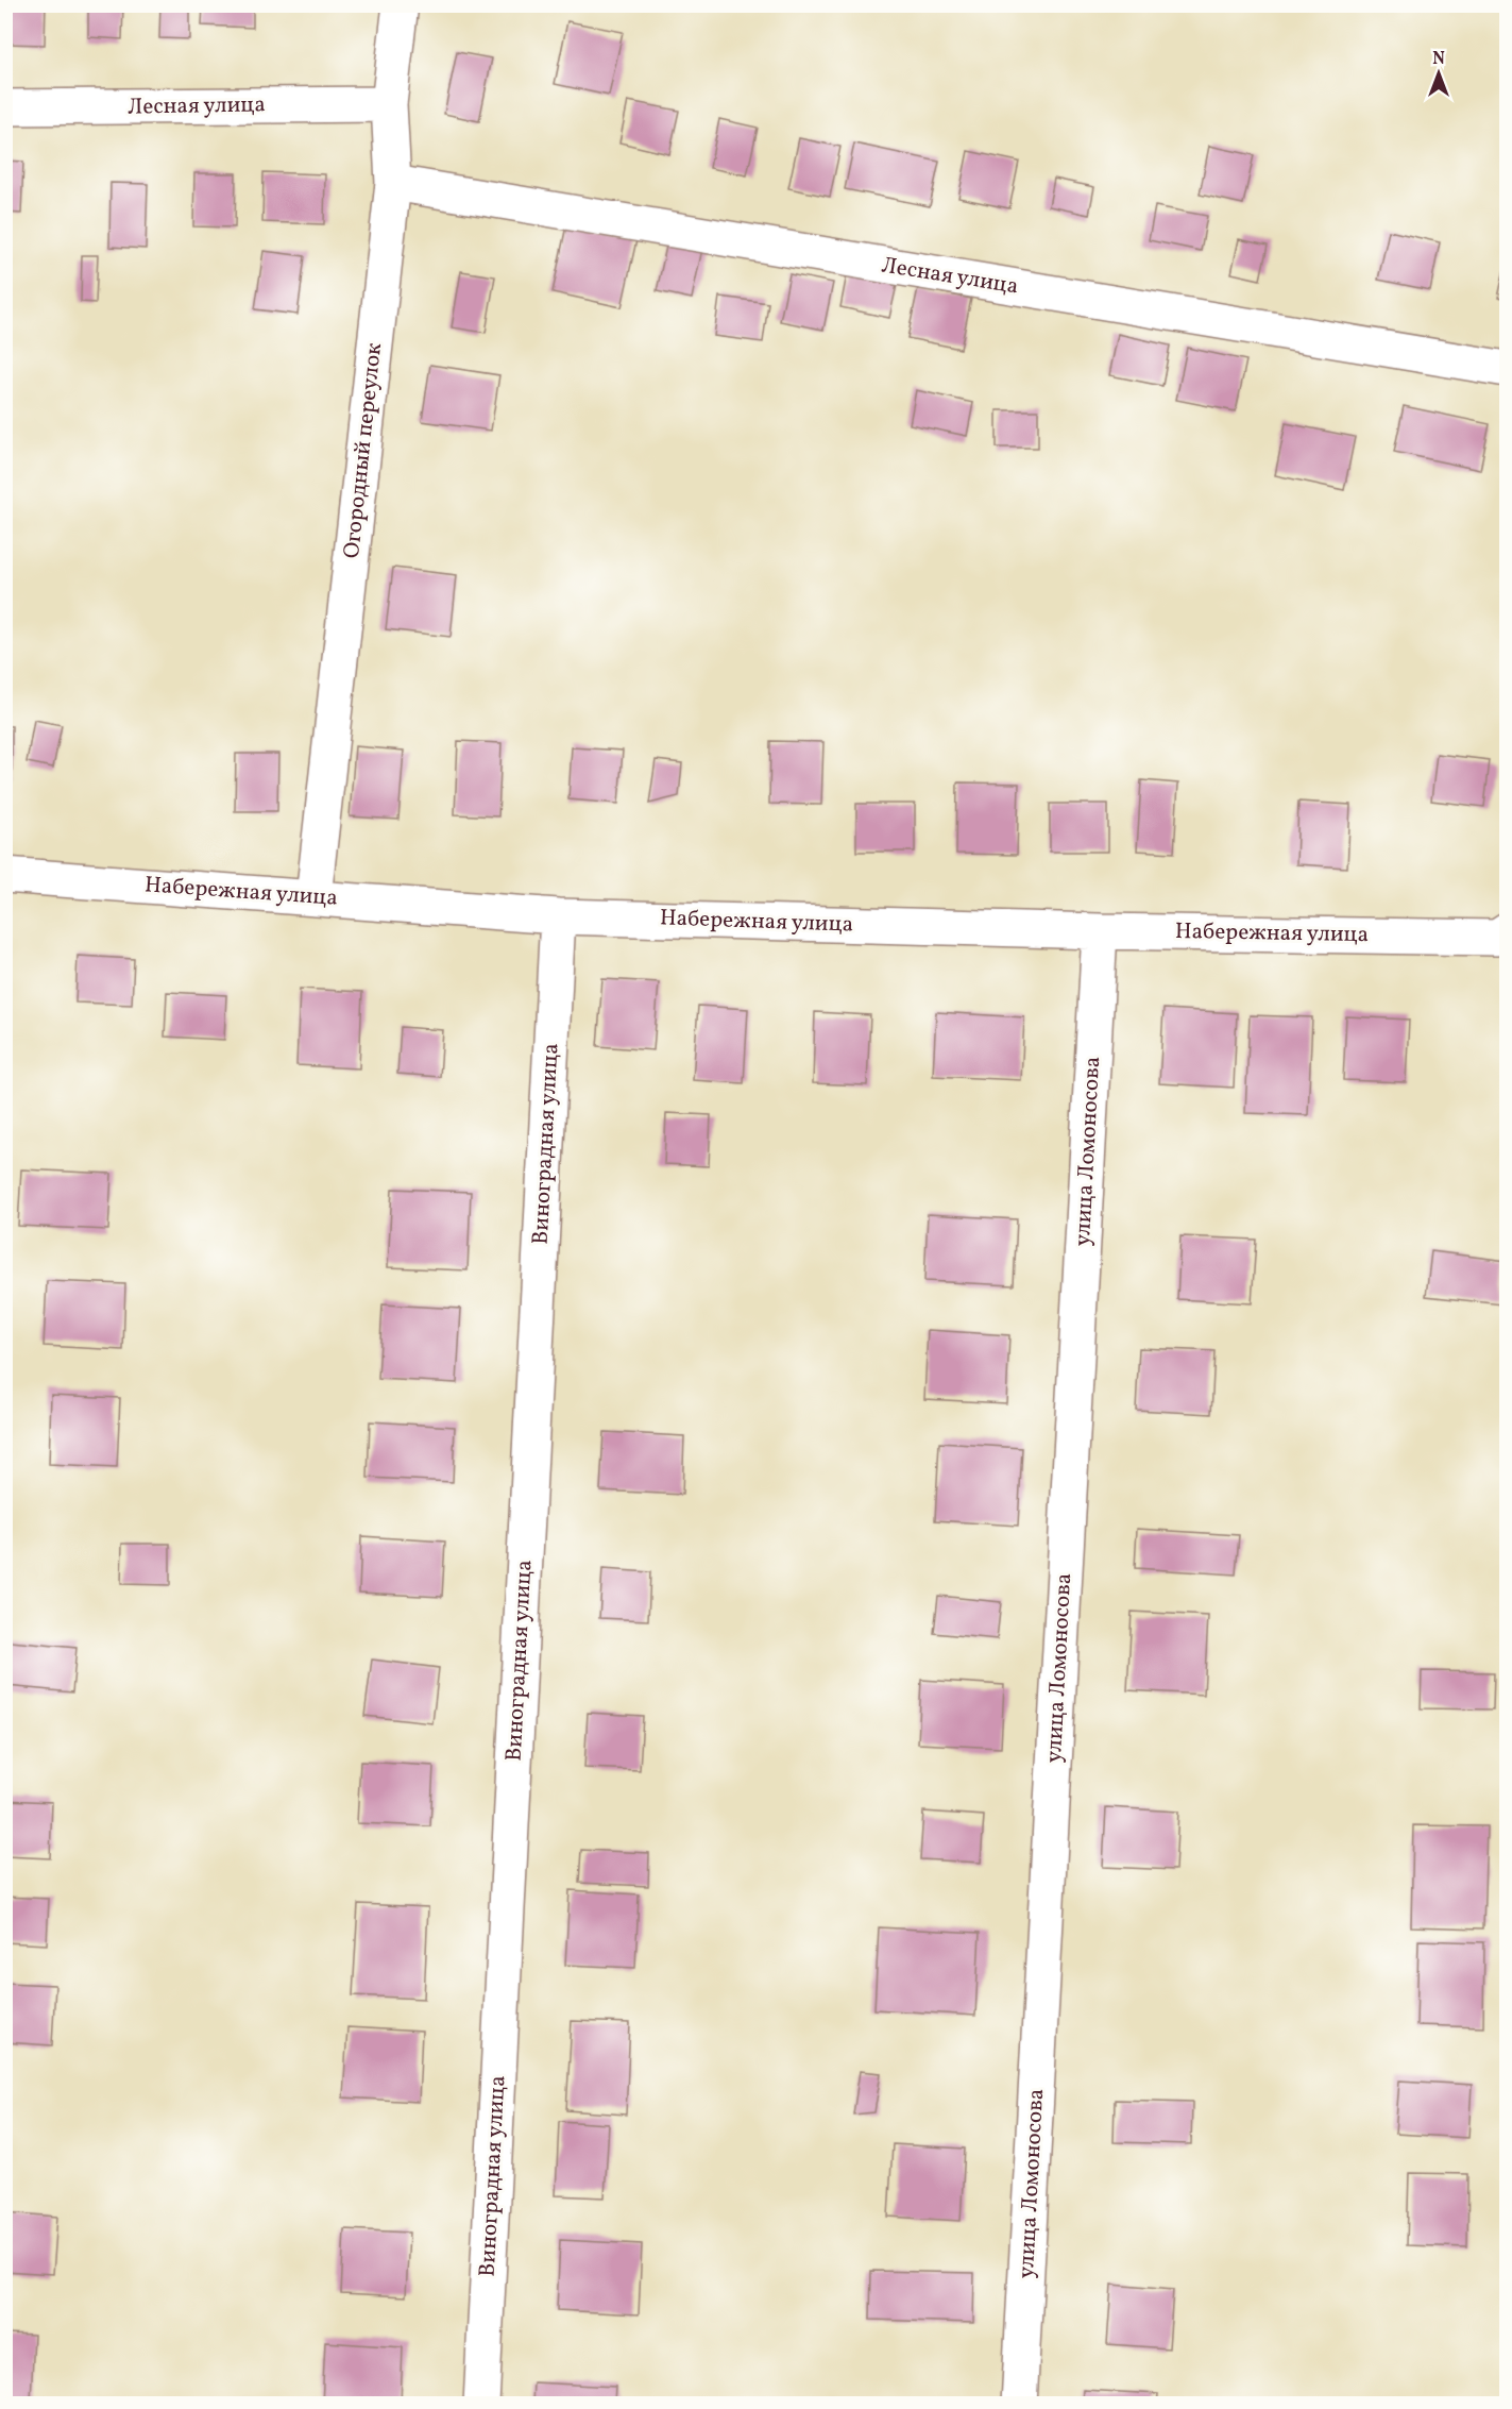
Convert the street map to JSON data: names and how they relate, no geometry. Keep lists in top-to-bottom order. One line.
{"streets":{"street":["Лесная улица","Огородный переулок","Набережная улица","Виноградная улица","улица Ломоносова"]},"crossings":[["Лесная улица","Огородный переулок"],["Огородный переулок","Набережная улица"],["Набережная улица","Виноградная улица"],["Набережная улица","улица Ломоносова"]],"north":"top"}
